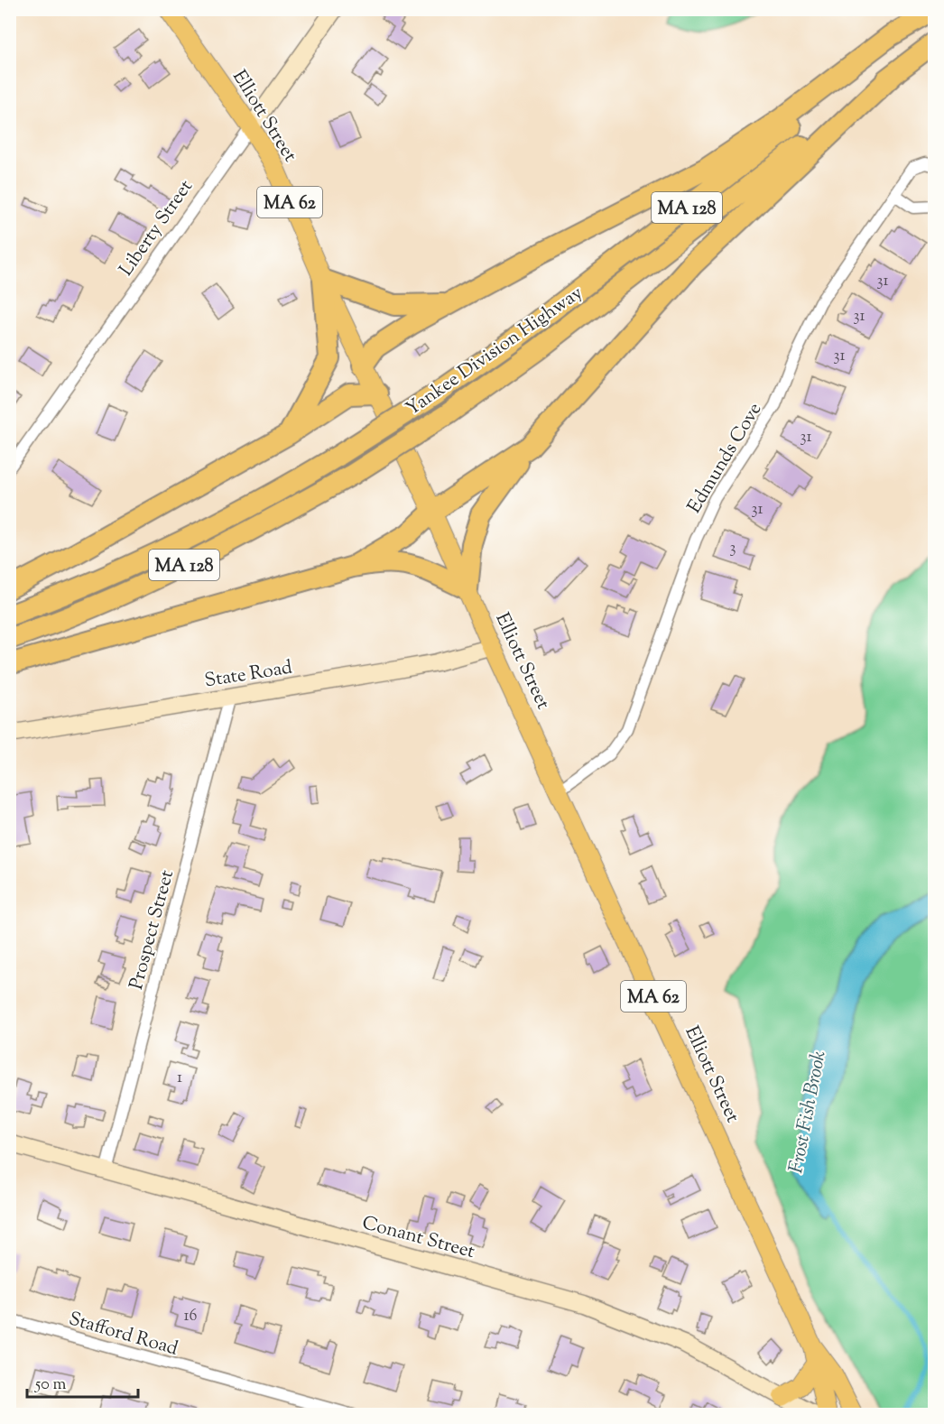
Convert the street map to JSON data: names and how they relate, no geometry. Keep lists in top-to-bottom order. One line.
{"streets":{"highway":["MA 128","Yankee Division Highway"],"main road":["Elliott Street","MA 62","Liberty Street","State Road","Conant Street"],"street":["Edmunds Cove","Prospect Street","Stafford Road"]},"crossings":[["Elliott Street","Liberty Street"],["Elliott Street","Edmunds Cove"],["Elliott Street","State Road"],["State Road","Prospect Street"],["Prospect Street","Conant Street"]],"water":["Frost Fish Brook"],"house_numbers":["31","31","31","31","31","3","1","16"],"scale_bar":"50 m"}
